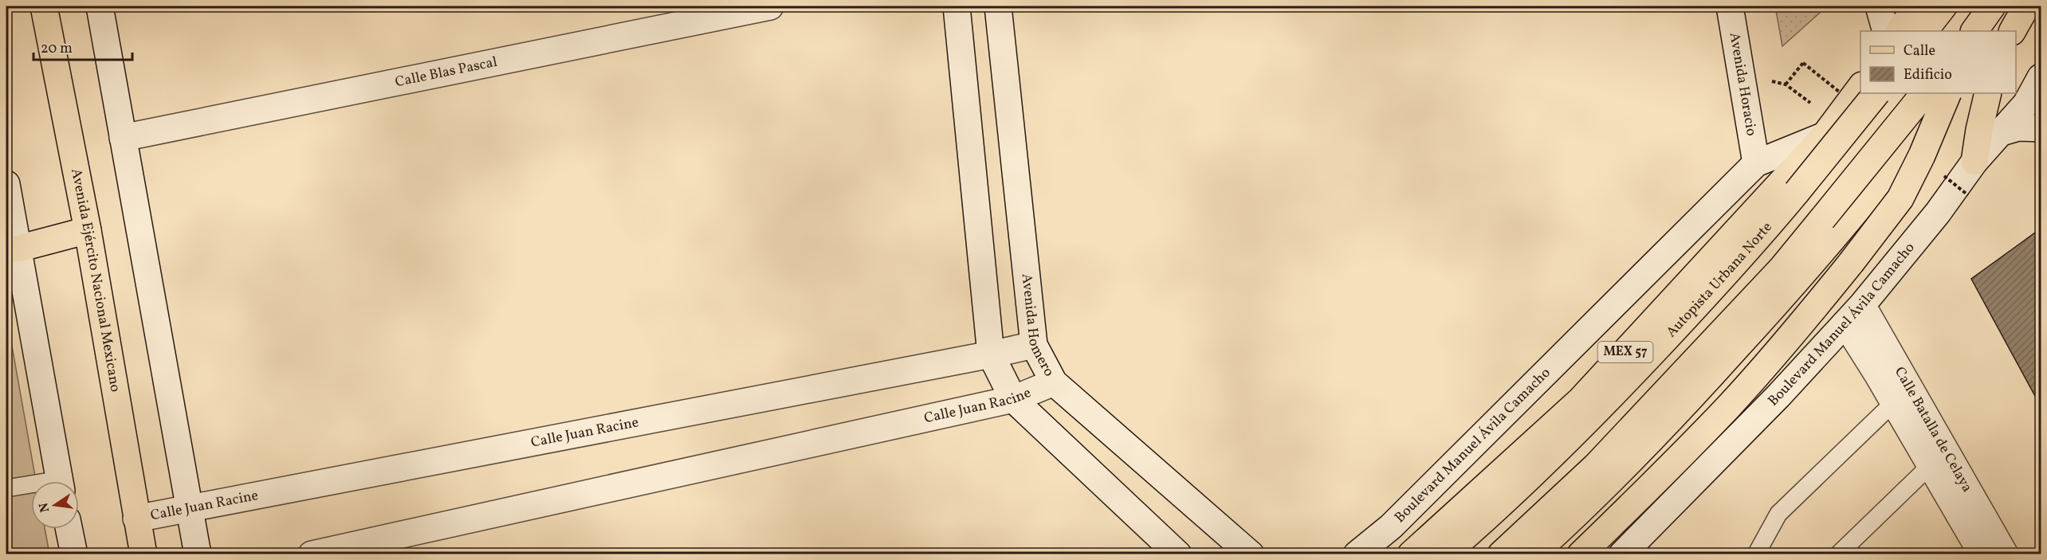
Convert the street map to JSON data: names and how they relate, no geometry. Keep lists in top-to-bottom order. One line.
{"streets":{"main road":["Avenida Ejército Nacional Mexicano","Autopista Urbana Norte","MEX 57"],"street":["Calle Blas Pascal","Avenida Horacio","Boulevard Manuel Ávila Camacho","Avenida Homero","Calle Juan Racine","Calle Batalla de Celaya"]},"crossings":[["Avenida Horacio","Boulevard Manuel Ávila Camacho"],["Avenida Ejército Nacional Mexicano","Calle Juan Racine"],["Boulevard Manuel Ávila Camacho","MEX 57"],["Boulevard Manuel Ávila Camacho","Calle Batalla de Celaya"],["Avenida Homero","Calle Juan Racine"]],"legend":["Calle","Edificio"],"scale_bar":"20 m","north":"left"}
